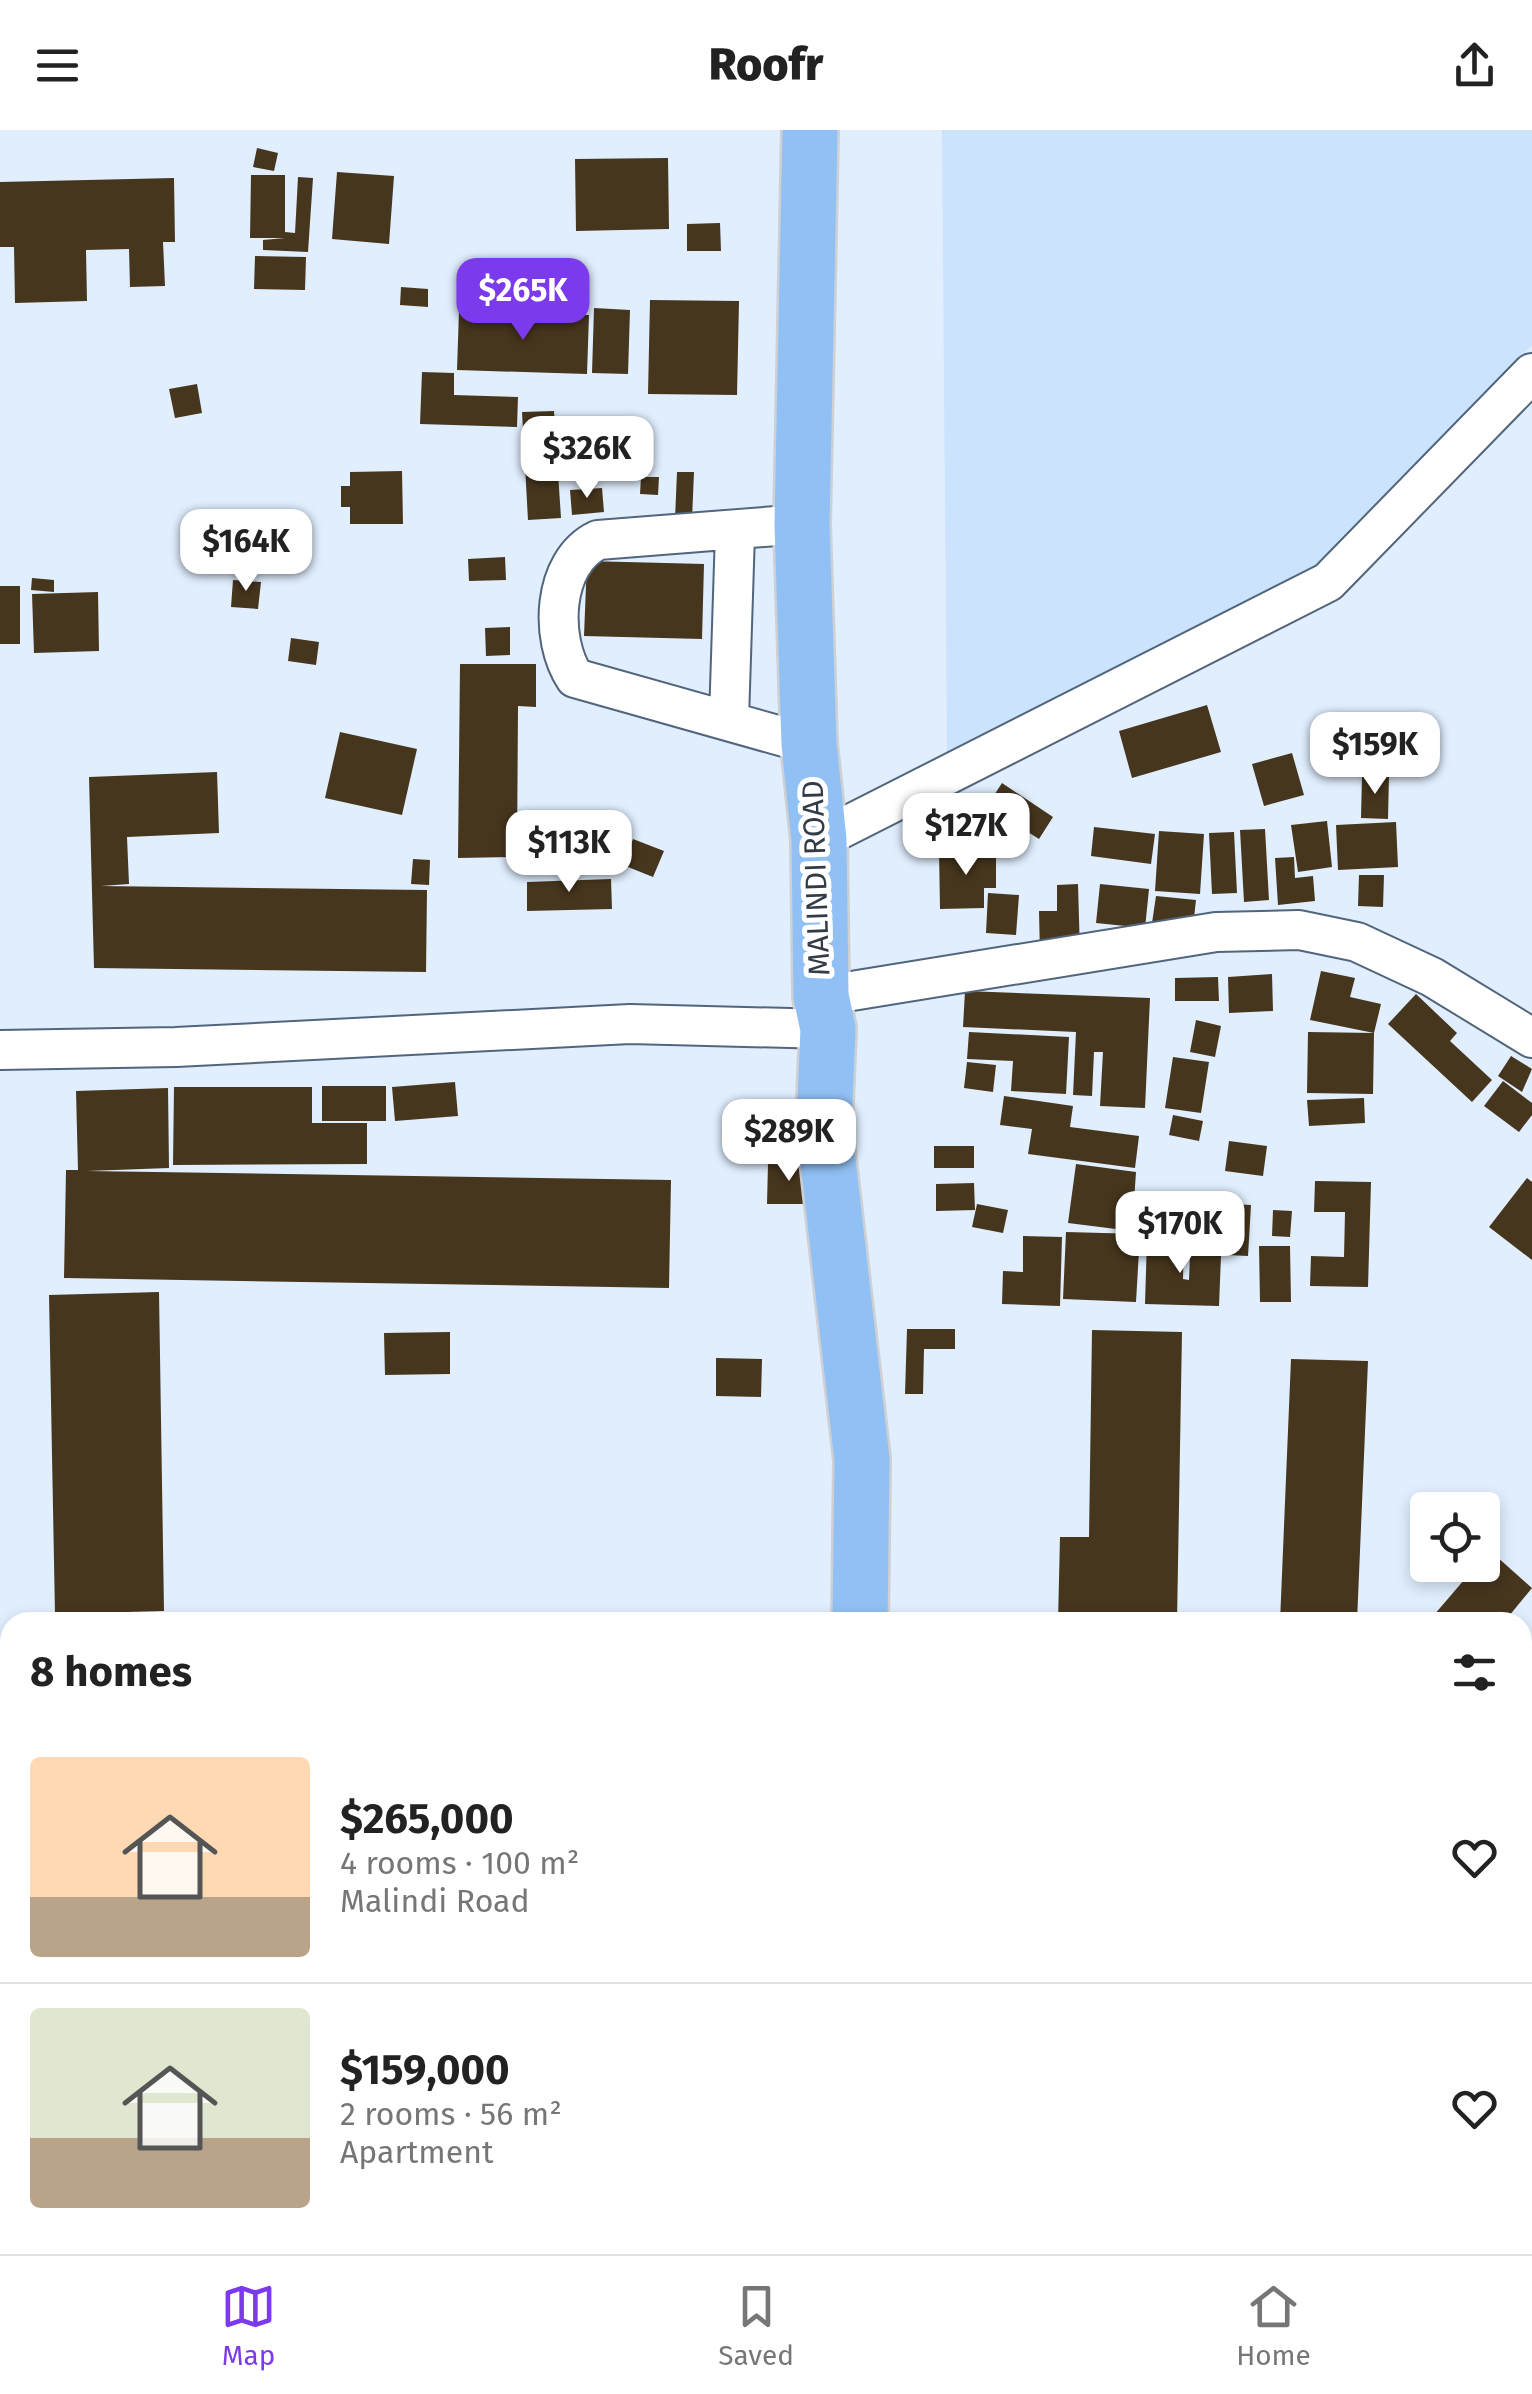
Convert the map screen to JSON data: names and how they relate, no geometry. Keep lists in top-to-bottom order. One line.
{"streets":{"highway":["MALINDI ROAD"]},"page":{"header":"Roofr","price":["$265K","$326K","$164K","$159K","$127K","$113K","$289K","$170K"],"heading":"8 homes","list":[{"name":"$265,000","note":"4 rooms · 100 m² · Malindi Road"},{"name":"$159,000","note":"2 rooms · 56 m² · Apartment"}],"tabs":["Map","Saved","Home"]}}
